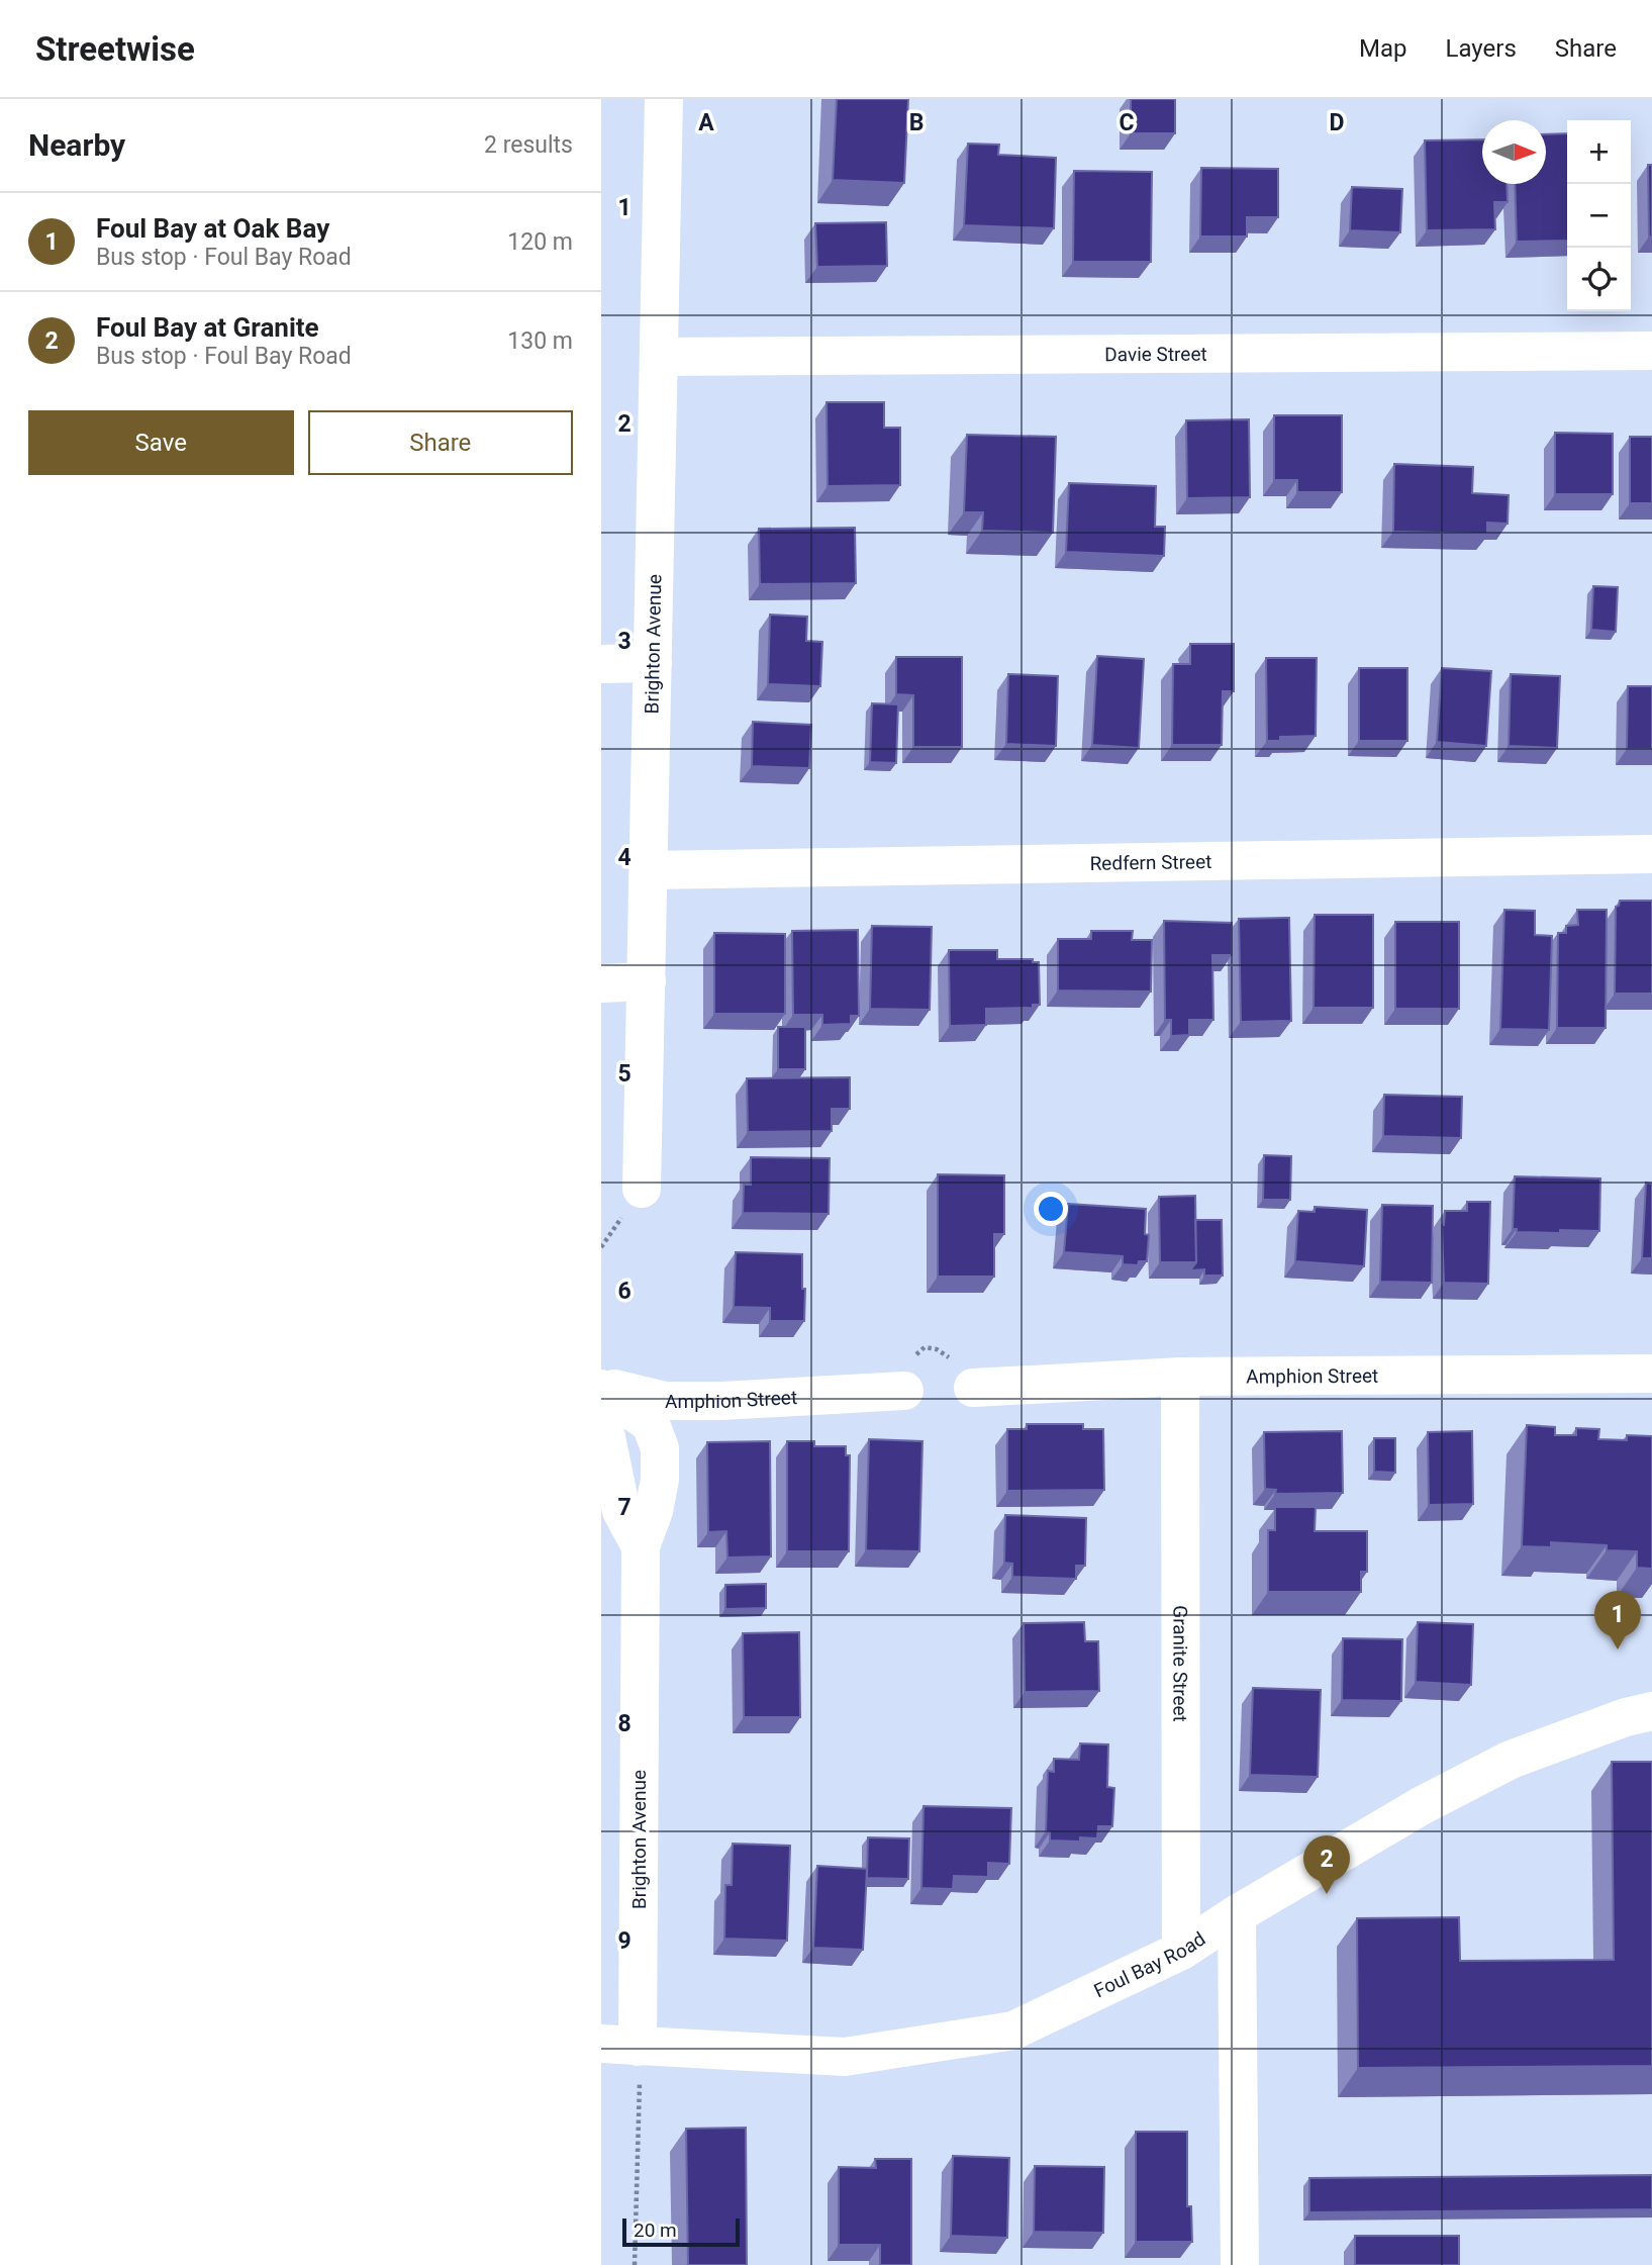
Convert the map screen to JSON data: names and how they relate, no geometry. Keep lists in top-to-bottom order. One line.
{"streets":{"street":["Davie Street","Brighton Avenue","Redfern Street","Amphion Street","Granite Street","Foul Bay Road"]},"crossings":[["Davie Street","Brighton Avenue"],["Brighton Avenue","Redfern Street"],["Brighton Avenue","Amphion Street"],["Brighton Avenue","Foul Bay Road"],["Amphion Street","Granite Street"],["Granite Street","Foul Bay Road"]],"scale_bar":"20 m","north":"right","page":{"header":"Streetwise","nav":["Map","Layers","Share"],"heading":["Nearby","2 results"],"map_buttons":["+","−"],"list":[{"mark":"1","name":"Foul Bay at Oak Bay","note":"Bus stop · Foul Bay Road","value":"120 m"},{"mark":"2","name":"Foul Bay at Granite","note":"Bus stop · Foul Bay Road","value":"130 m"}],"buttons":["Save","Share"],"pins":["1","2"],"scale":"20 m"},"grid":{"columns":["A","B","C","D"],"rows":["1","2","3","4","5","6","7","8","9"]}}
